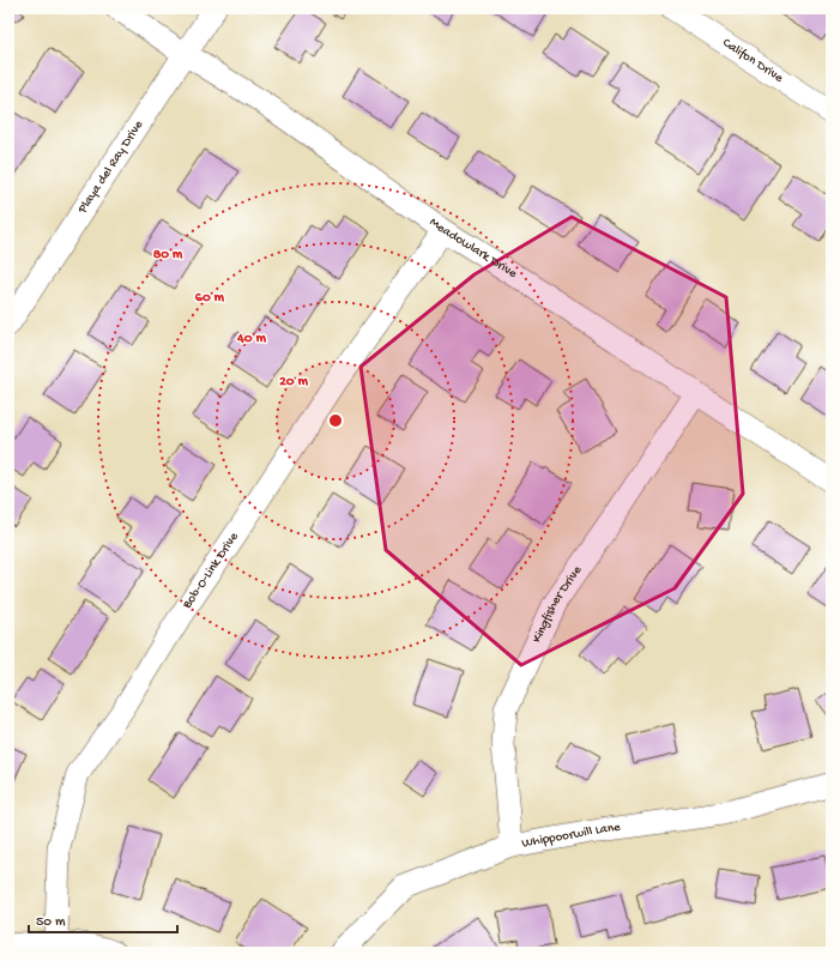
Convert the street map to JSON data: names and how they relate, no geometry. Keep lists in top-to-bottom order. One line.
{"streets":{"street":["Califon Drive","Playa del Ray Drive","Meadowlark Drive","Bob-O-Link Drive","Kingfisher Drive","Whippoorwill Lane"]},"crossings":[["Playa del Ray Drive","Meadowlark Drive"],["Meadowlark Drive","Bob-O-Link Drive"],["Meadowlark Drive","Kingfisher Drive"],["Kingfisher Drive","Whippoorwill Lane"]],"scale_bar":"50 m","rings":["80 m","60 m","40 m","20 m"]}
